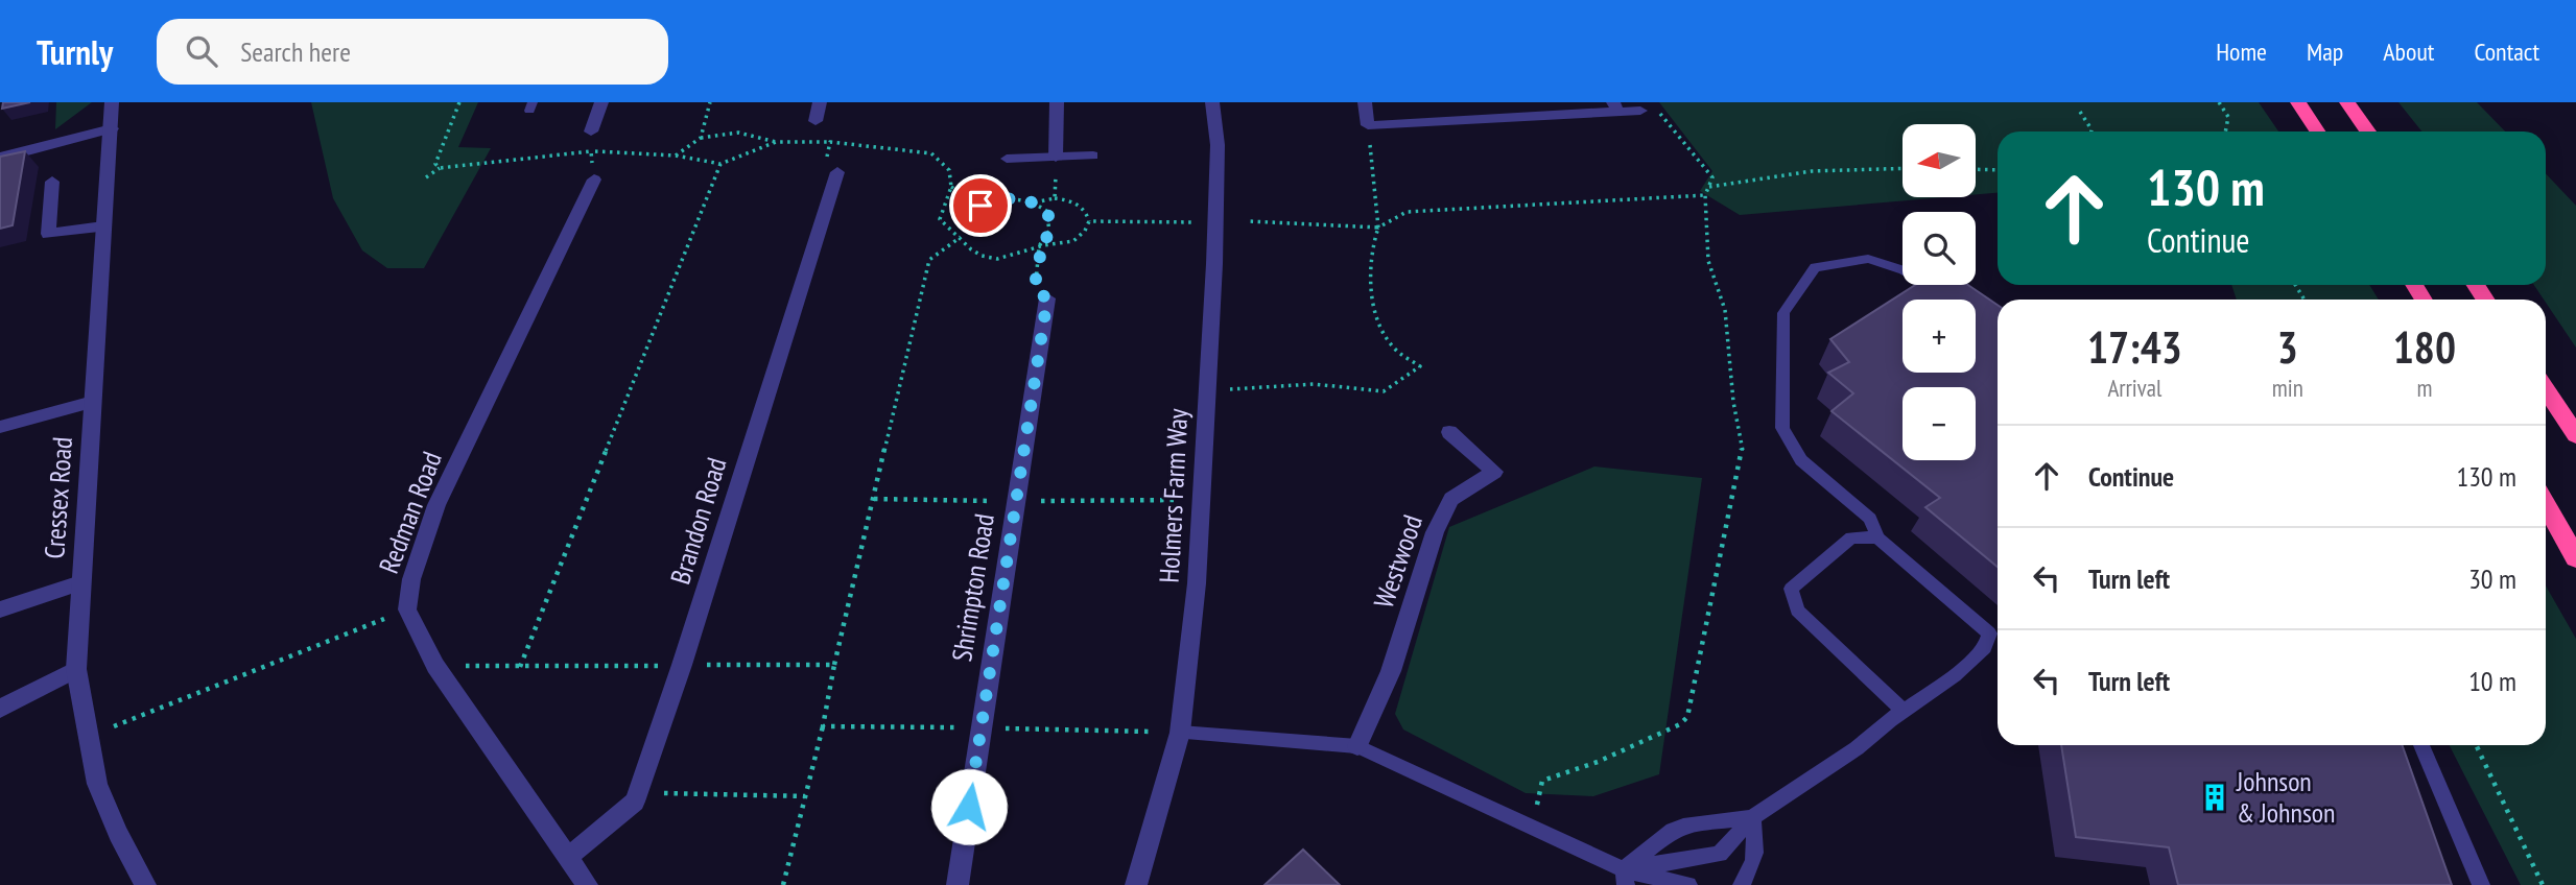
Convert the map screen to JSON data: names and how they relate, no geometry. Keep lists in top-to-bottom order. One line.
{"streets":{"street":["Holmers Farm Way","Cressex Road","Redman Road","Brandon Road","Westwood","Shrimpton Road"]},"crossings":[["Redman Road","Brandon Road"]],"places":{"building":["Johnson & Johnson"]},"north":"left","page":{"header":"Turnly","search":"Search here","nav":["Home","Map","About","Contact"],"map_buttons":["+","−"],"turn":["130 m","Continue"],"eta":["17:43","Arrival","3","min","180","m"],"list":[{"name":"Continue","value":"130 m"},{"name":"Turn left","value":"30 m"},{"name":"Turn left","value":"10 m"}]}}
